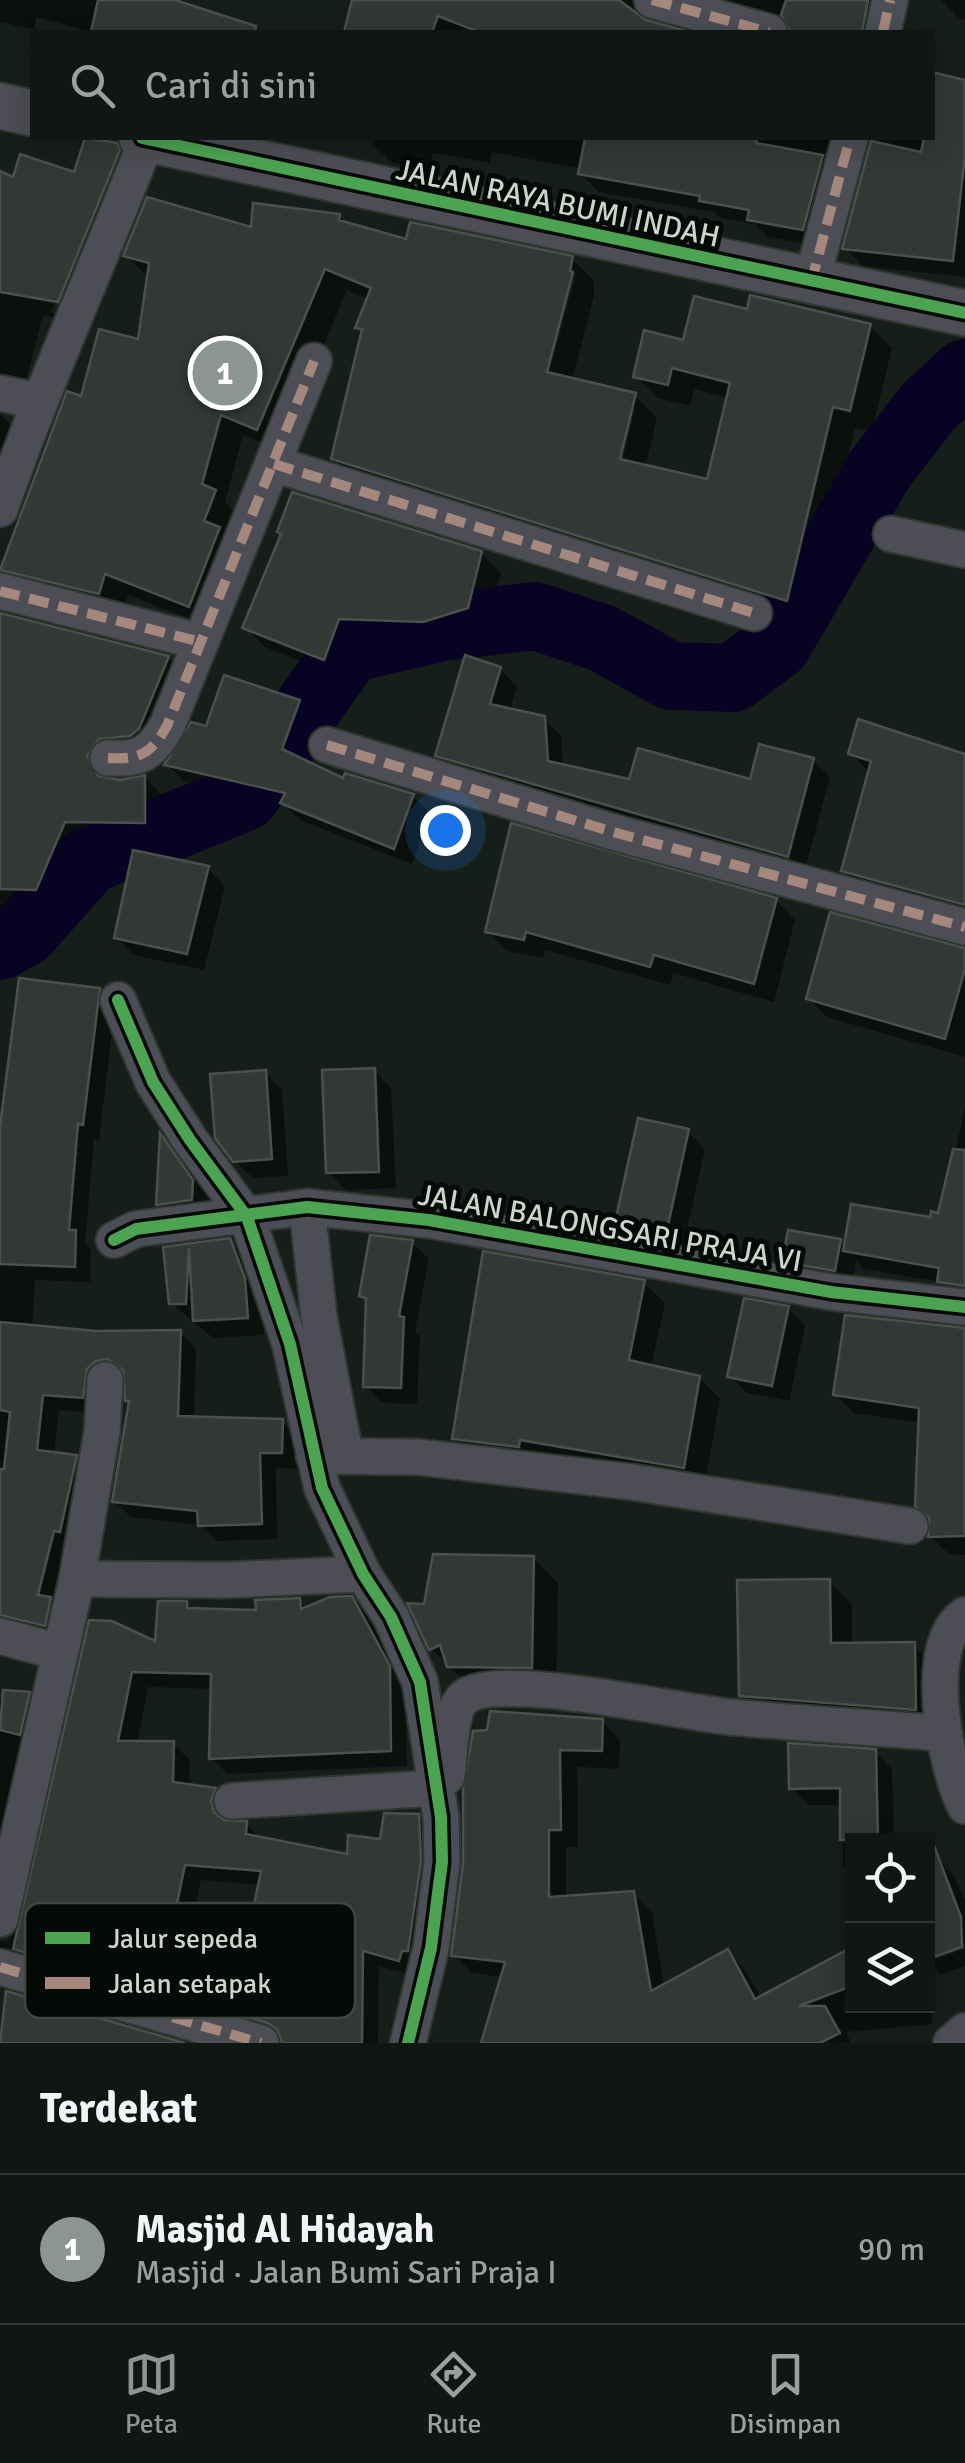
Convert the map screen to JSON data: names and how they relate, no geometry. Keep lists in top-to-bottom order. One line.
{"streets":{"street":["JALAN RAYA BUMI INDAH","JALAN BALONGSARI PRAJA VI"]},"legend":["Jalur sepeda","Jalan setapak"],"page":{"search":"Cari di sini","pins":"1","heading":"Terdekat","list":[{"mark":"1","name":"Masjid Al Hidayah","note":"Masjid · Jalan Bumi Sari Praja I","value":"90 m"}],"nav":["Peta","Rute","Disimpan"]}}
